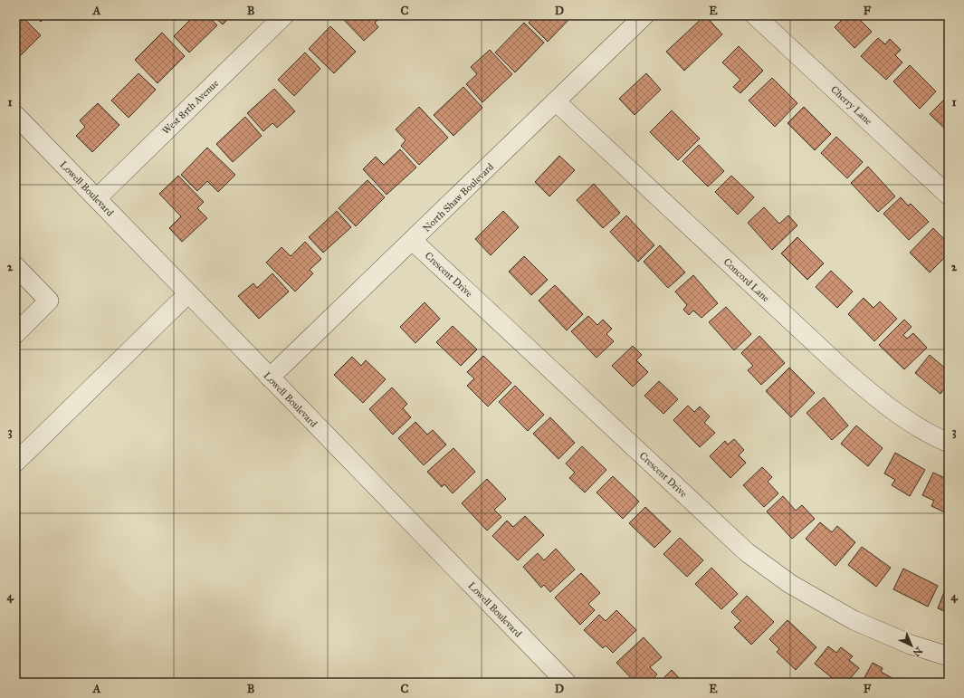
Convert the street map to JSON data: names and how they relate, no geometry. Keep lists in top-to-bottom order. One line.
{"streets":{"street":["Cherry Lane","West 85th Avenue","Lowell Boulevard","North Shaw Boulevard","Crescent Drive","Concord Lane"]},"crossings":[["West 85th Avenue","Lowell Boulevard"],["Lowell Boulevard","North Shaw Boulevard"],["North Shaw Boulevard","Crescent Drive"],["North Shaw Boulevard","Concord Lane"]],"north":"bottom right","grid":{"columns":["A","B","C","D","E","F"],"rows":["1","2","3","4"]}}
